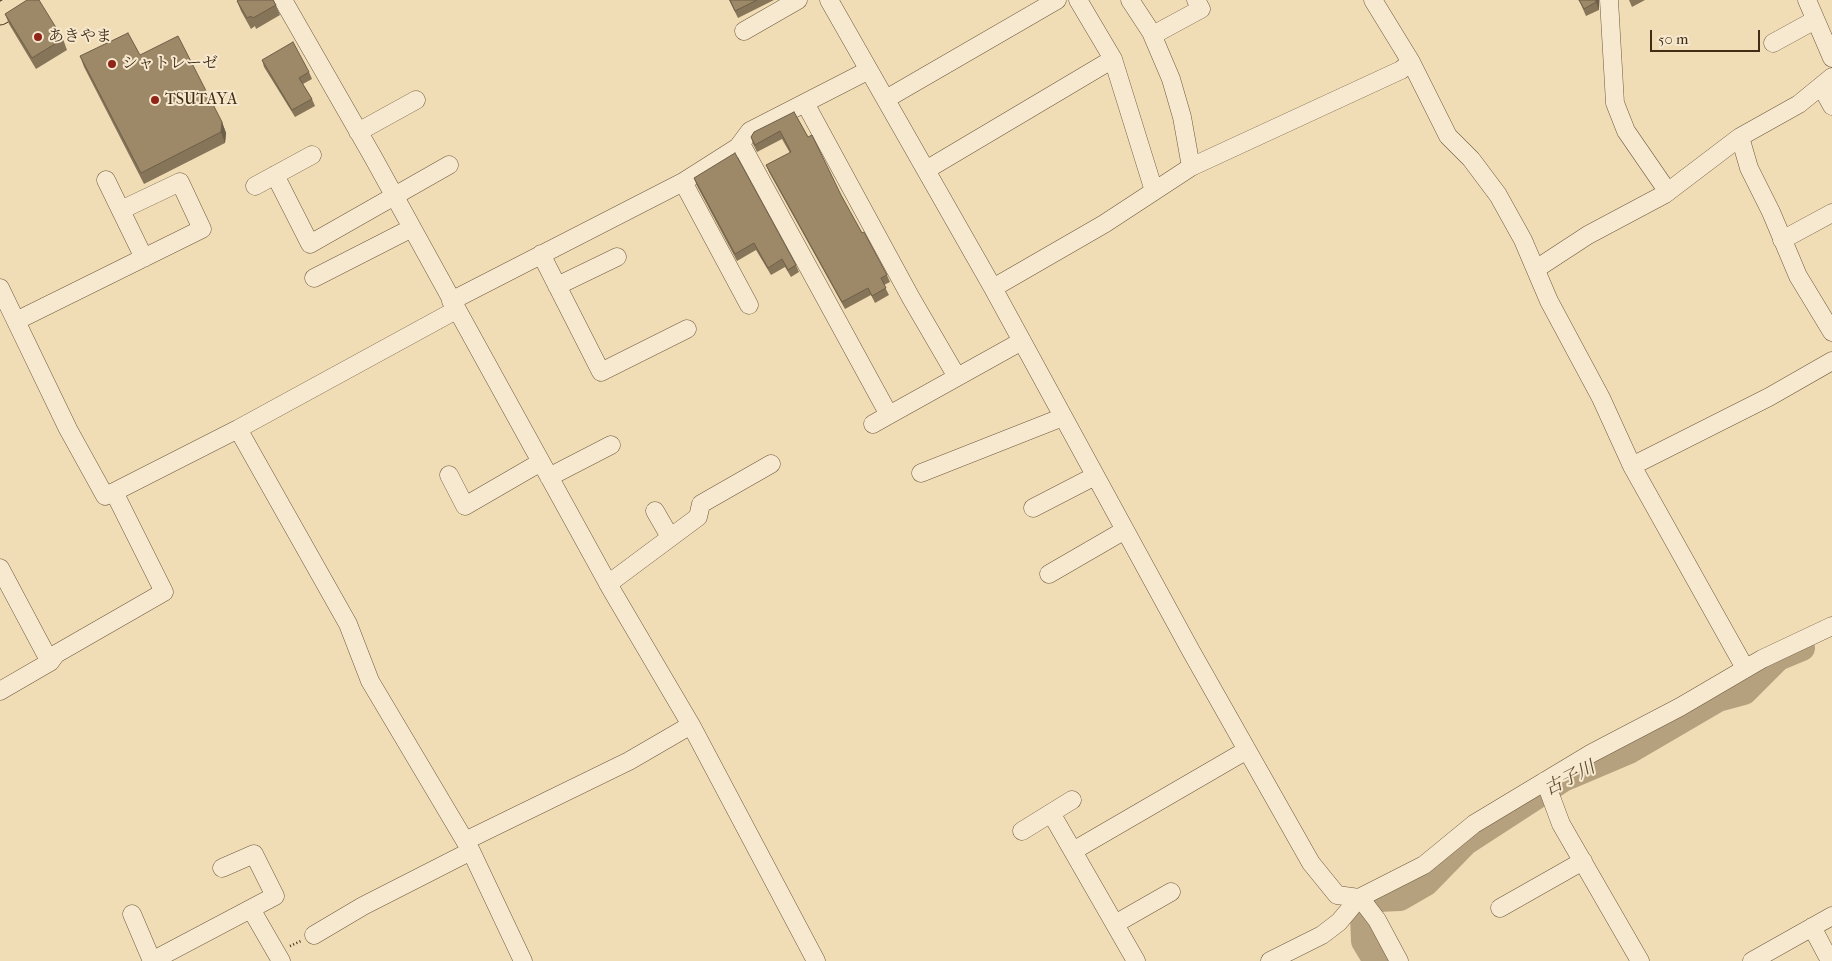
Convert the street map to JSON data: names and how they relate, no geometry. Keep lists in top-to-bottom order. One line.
{"water":["古子川"],"places":["あきやま","シャトレーゼ","TSUTAYA"],"scale_bar":"50 m"}
